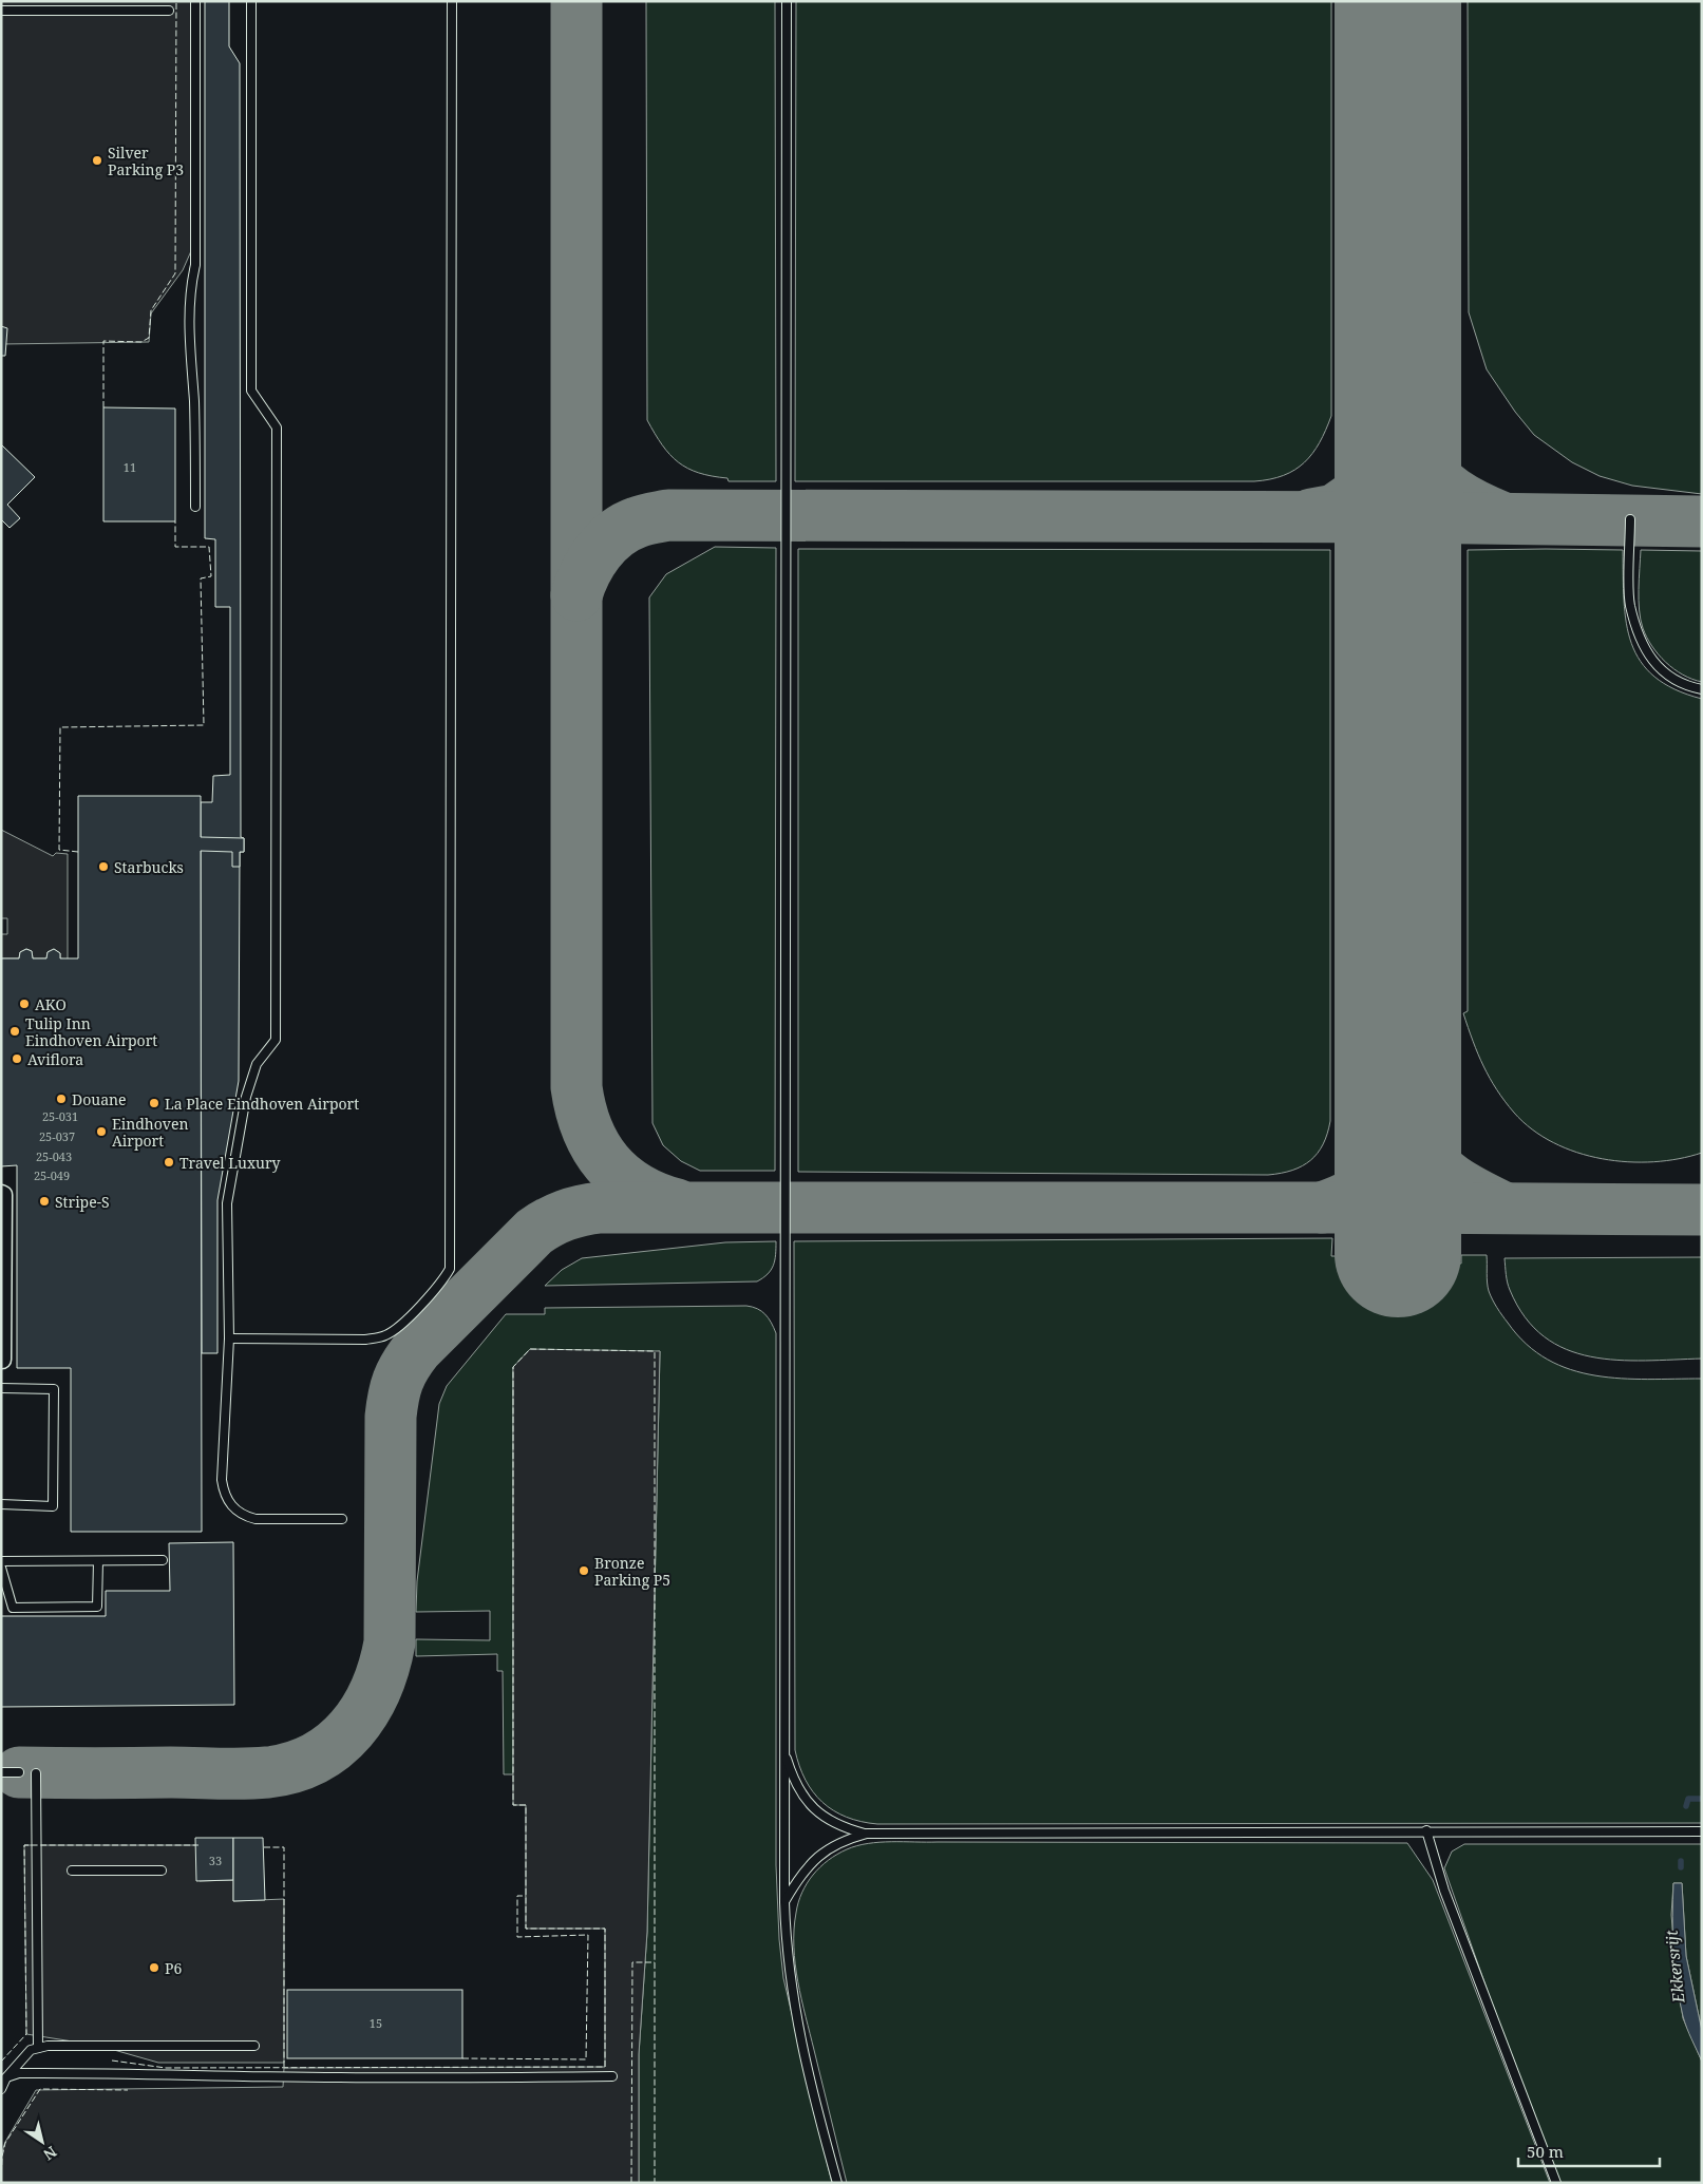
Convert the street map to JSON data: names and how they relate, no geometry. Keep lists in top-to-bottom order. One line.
{"water":["Ekkersrijt"],"places":["Silver Parking P3","Starbucks","AKO","Tulip Inn Eindhoven Airport","Aviflora","Douane","La Place Eindhoven Airport","Eindhoven Airport","Travel Luxury","Stripe-S","Bronze Parking P5","P6"],"house_numbers":["11","25-031","25-037","25-043","25-049","33","15"],"scale_bar":"50 m","north":"bottom right"}
